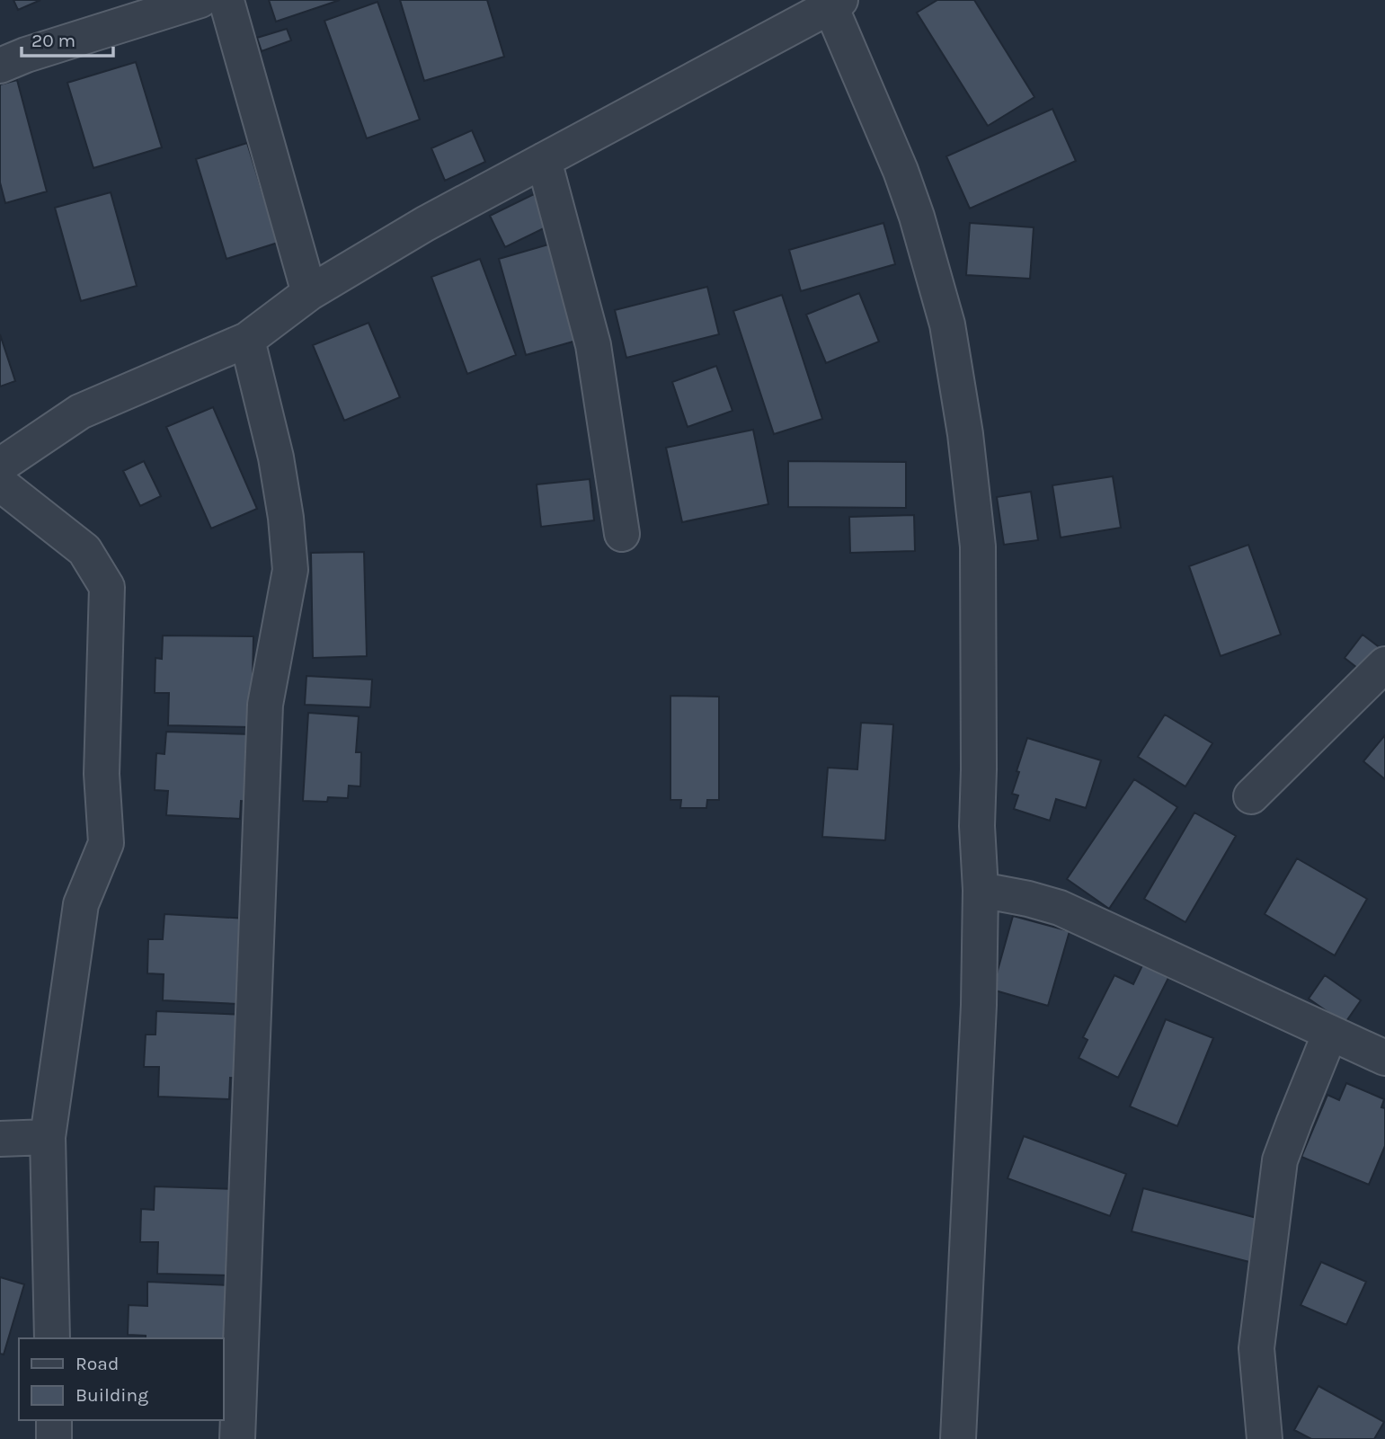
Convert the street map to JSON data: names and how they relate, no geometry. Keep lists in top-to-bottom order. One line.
{"legend":["Road","Building"],"scale_bar":"20 m"}
